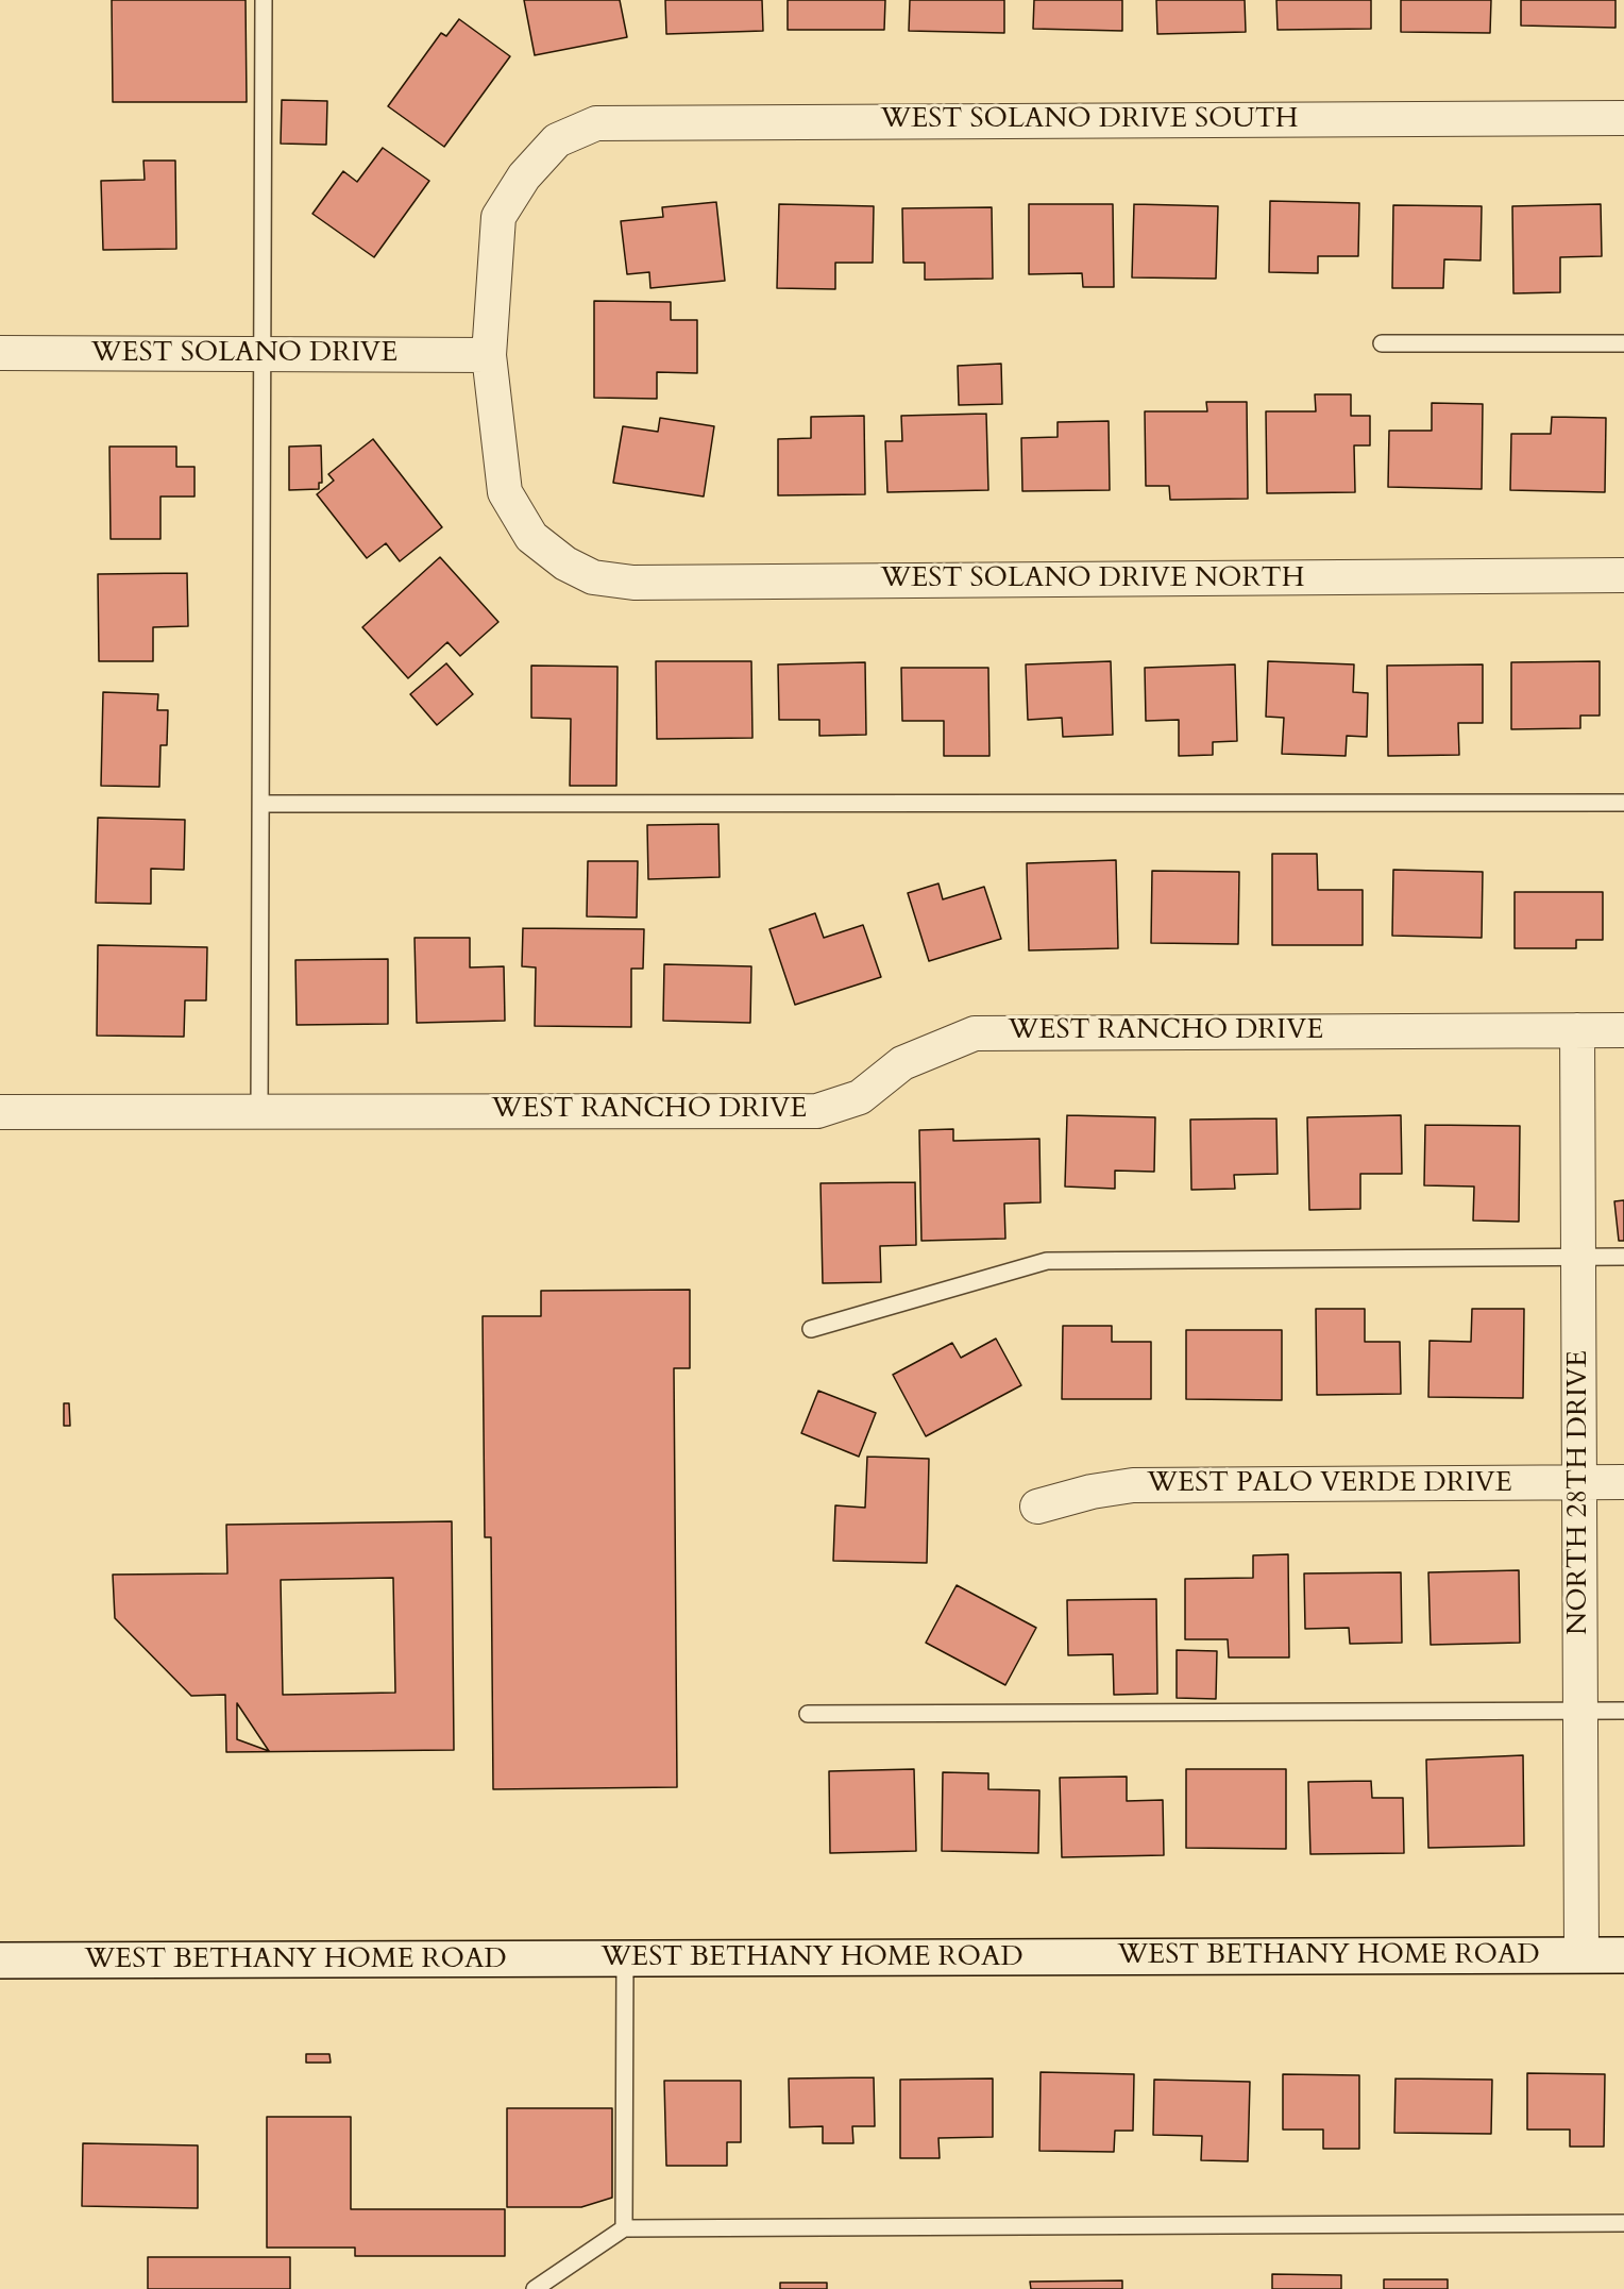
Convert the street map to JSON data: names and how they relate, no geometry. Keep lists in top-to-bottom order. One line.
{"streets":{"main road":["WEST BETHANY HOME ROAD"],"street":["WEST SOLANO DRIVE SOUTH","WEST SOLANO DRIVE","WEST SOLANO DRIVE NORTH","WEST RANCHO DRIVE","WEST PALO VERDE DRIVE","NORTH 28TH DRIVE"]},"crossings":[["WEST SOLANO DRIVE SOUTH","WEST SOLANO DRIVE NORTH"],["WEST SOLANO DRIVE","WEST SOLANO DRIVE NORTH"],["WEST RANCHO DRIVE","NORTH 28TH DRIVE"],["WEST PALO VERDE DRIVE","NORTH 28TH DRIVE"],["NORTH 28TH DRIVE","WEST BETHANY HOME ROAD"]]}
